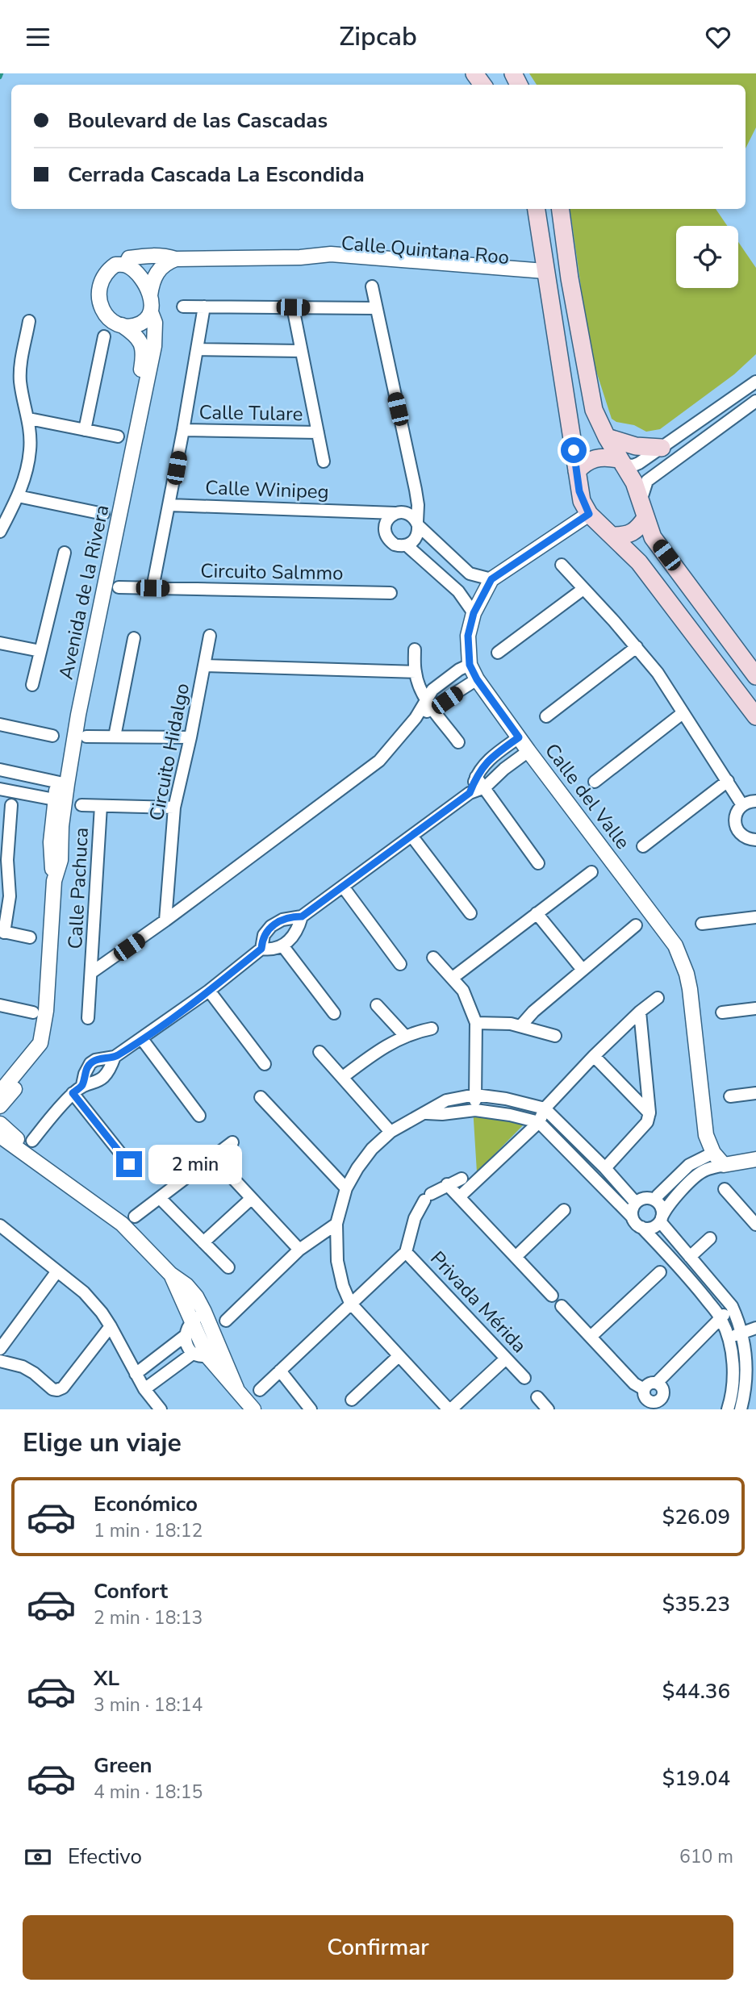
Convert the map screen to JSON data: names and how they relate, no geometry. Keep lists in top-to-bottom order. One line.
{"streets":{"street":["Calle Quintana Roo","Calle Tulare","Calle Winipeg","Circuito Salmmo","Avenida de la Rivera","Circuito Hidalgo","Calle del Valle","Calle Pachuca","Privada Mérida"]},"crossings":[["Calle Quintana Roo","Avenida de la Rivera"]],"page":{"header":"Zipcab","banner":["Boulevard de las Cascadas","Cerrada Cascada La Escondida"],"bubble":"2 min","heading":"Elige un viaje","list":[{"name":"Económico","note":"1 min · 18:12","value":"$26.09"},{"name":"Confort","note":"2 min · 18:13","value":"$35.23"},{"name":"XL","note":"3 min · 18:14","value":"$44.36"},{"name":"Green","note":"4 min · 18:15","value":"$19.04"}],"pay":["Efectivo","610 m"],"buttons":"Confirmar"}}
